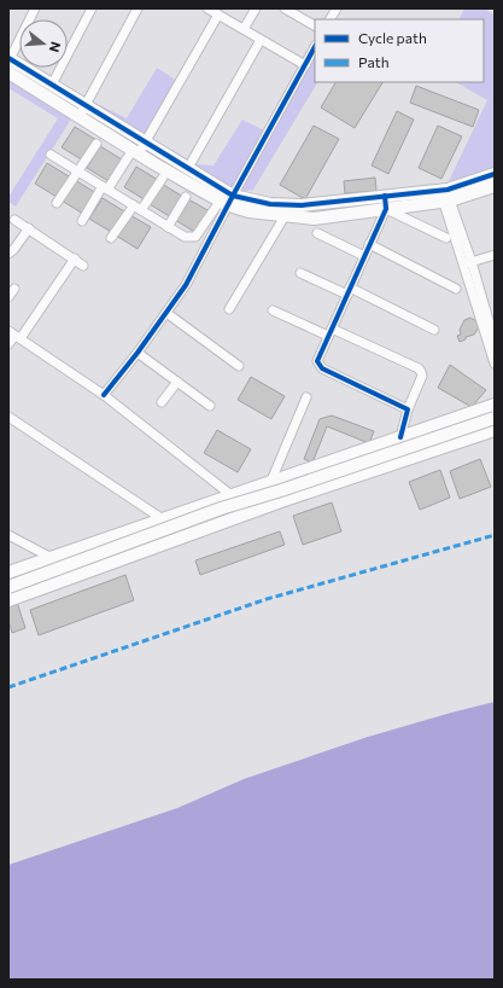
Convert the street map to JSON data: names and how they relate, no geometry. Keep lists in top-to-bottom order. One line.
{"legend":["Cycle path","Path"],"north":"right"}
